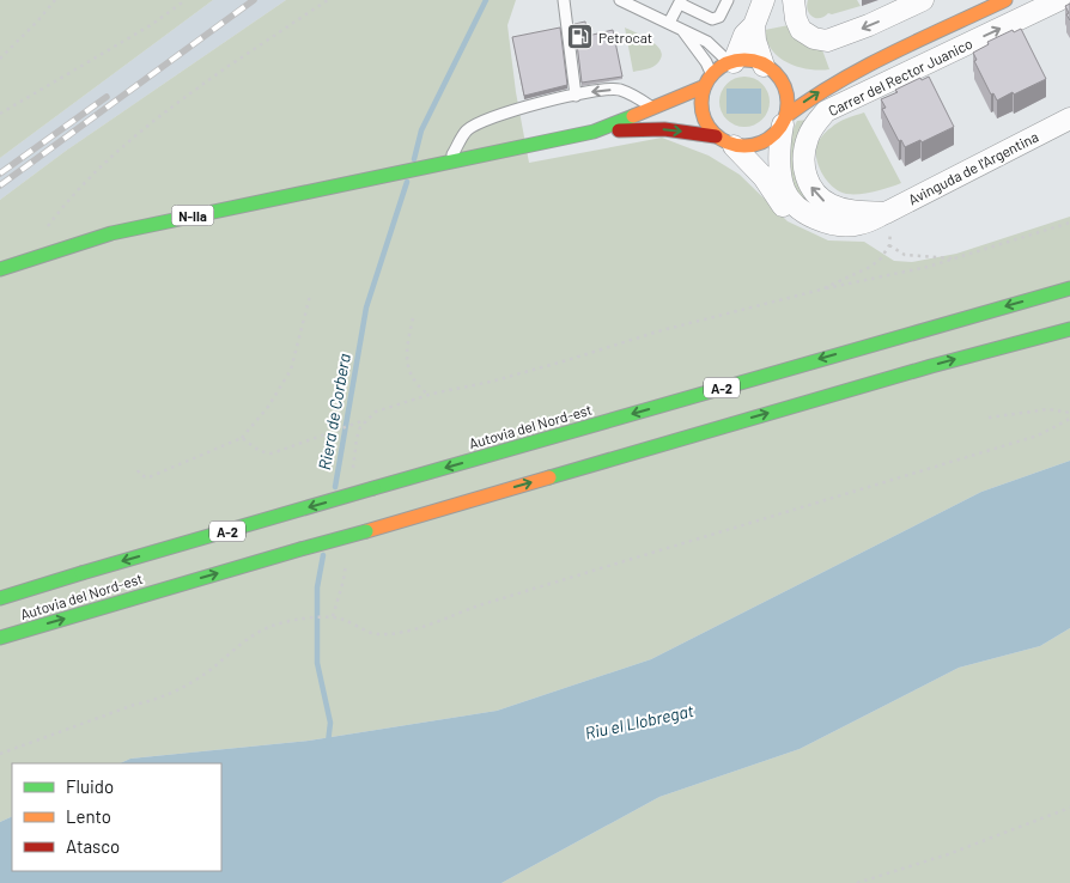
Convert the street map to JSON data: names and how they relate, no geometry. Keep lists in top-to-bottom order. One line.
{"streets":{"main road":["Carrer del Rector Juanico","N-IIa","A-2","Autovia del Nord-est"],"street":["Avinguda de l'Argentina"]},"crossings":[["Carrer del Rector Juanico","Avinguda de l'Argentina"],["Carrer del Rector Juanico","N-IIa"],["Avinguda de l'Argentina","N-IIa"]],"water":["Riera de Corbera","Riu el Llobregat"],"places":{"fuel station":["Petrocat"]},"legend":["Fluido","Lento","Atasco"]}
